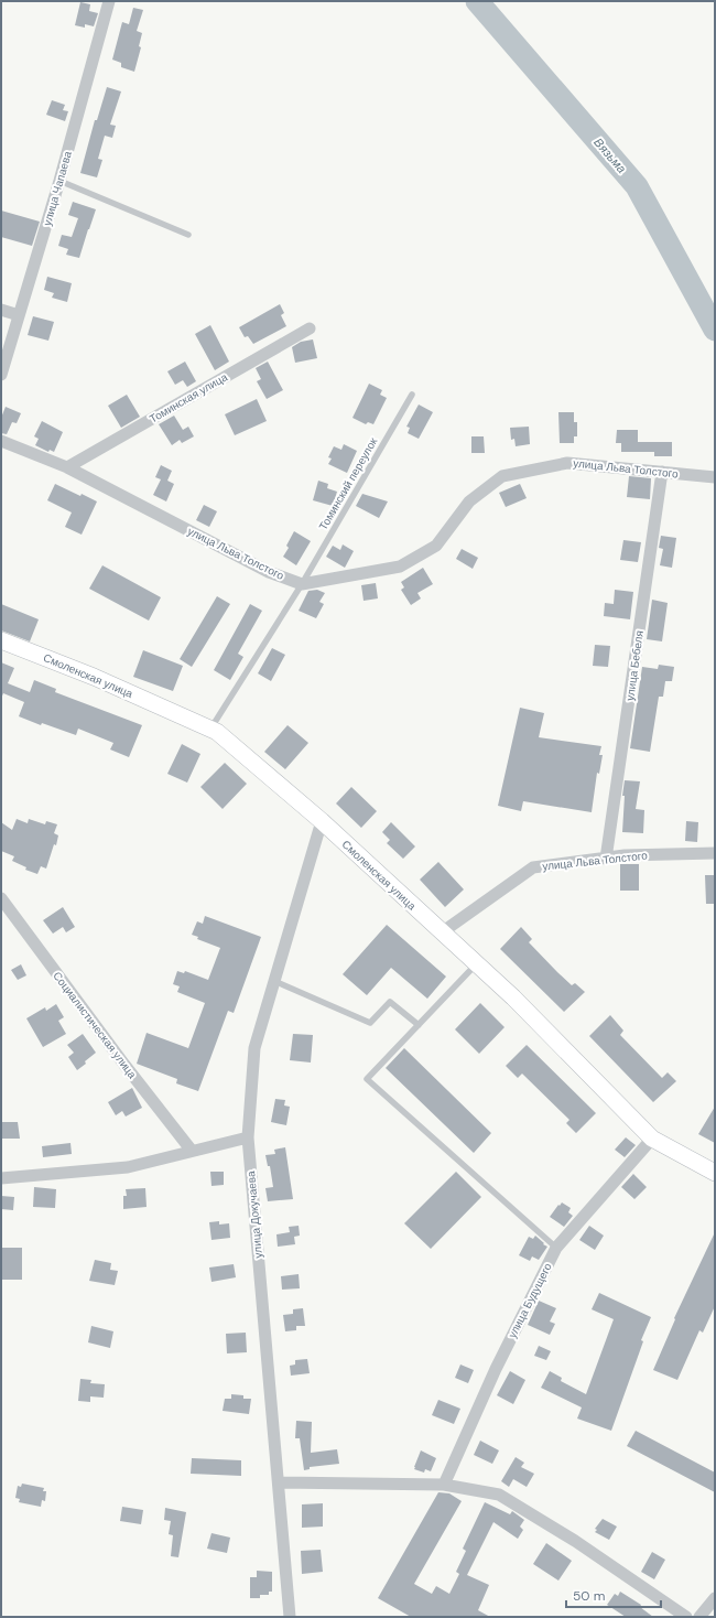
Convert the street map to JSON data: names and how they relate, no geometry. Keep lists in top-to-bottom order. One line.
{"streets":{"main road":["Смоленская улица"],"street":["улица Чапаева","Томинская улица","улица Льва Толстого","улица Бебеля","Социалистическая улица","улица Докучаева","улица Будущего"],"lane":["Томинский переулок"]},"crossings":[["Томинская улица","улица Льва Толстого"],["улица Льва Толстого","Томинский переулок"],["улица Льва Толстого","улица Бебеля"],["улица Льва Толстого","Смоленская улица"],["Томинский переулок","Смоленская улица"],["Смоленская улица","улица Докучаева"],["Смоленская улица","улица Будущего"]],"water":["Вязьма"],"scale_bar":"50 m"}
